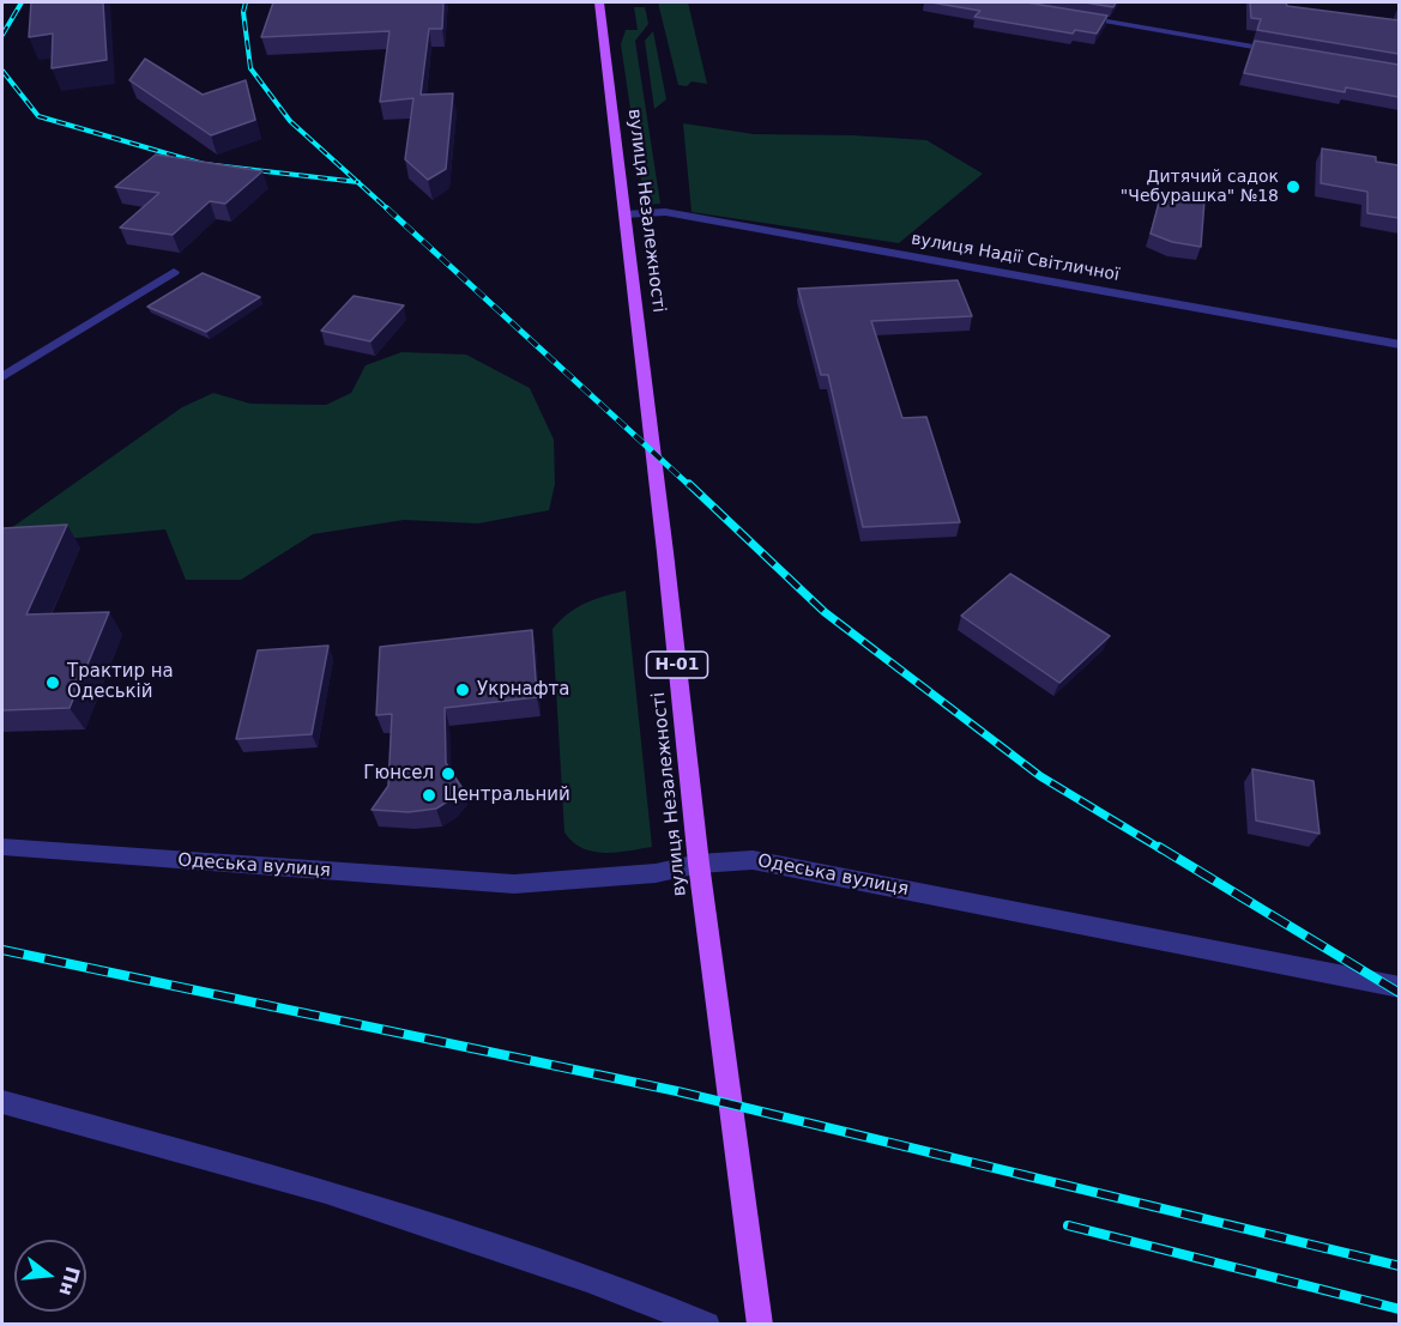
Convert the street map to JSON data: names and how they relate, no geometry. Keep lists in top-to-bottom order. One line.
{"streets":{"main road":["вулиця Незалежності","Н-01"],"street":["вулиця Надії Світличної","Одеська вулиця"]},"crossings":[["вулиця Незалежності","вулиця Надії Світличної"],["вулиця Незалежності","Одеська вулиця"]],"places":["Дитячий садок \"Чебурашка\" №18","Трактир на Одеській","Укрнафта","Гюнсел","Центральний"],"north":"right"}
